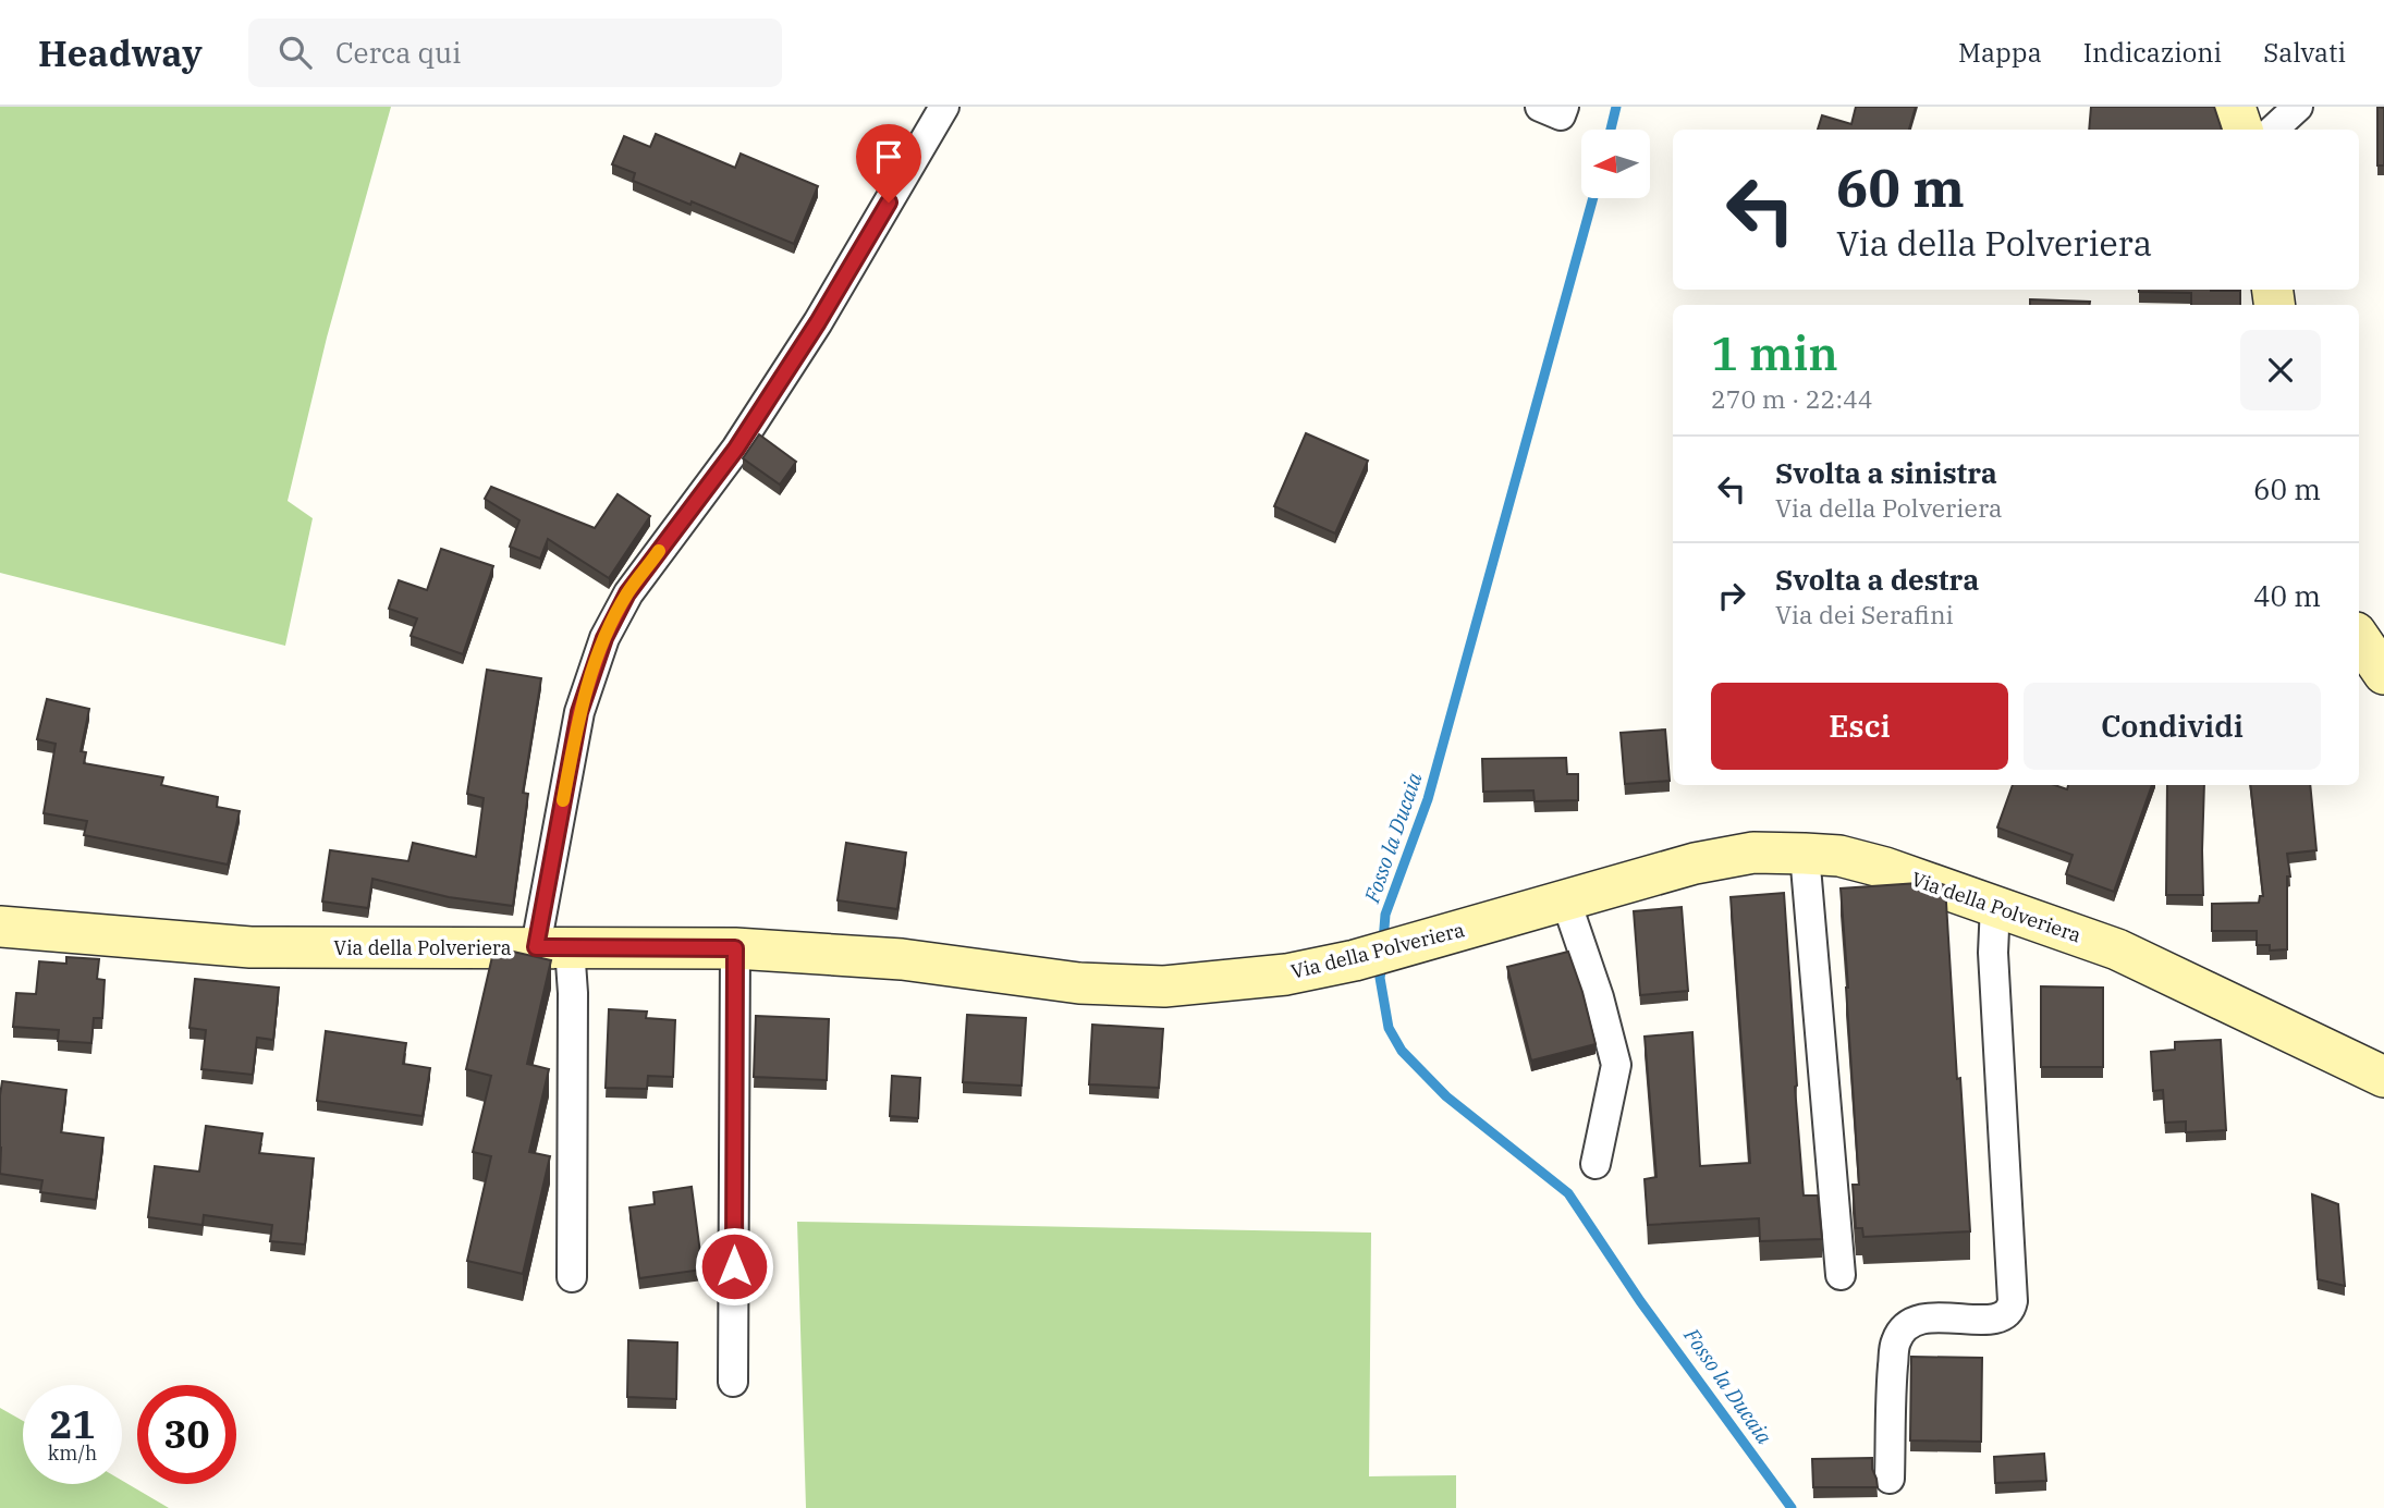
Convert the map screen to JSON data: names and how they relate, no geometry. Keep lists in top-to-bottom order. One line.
{"streets":{"street":["Via della Polveriera"]},"water":["Fosso la Ducaia"],"north":"left","page":{"header":"Headway","search":"Cerca qui","nav":["Mappa","Indicazioni","Salvati"],"turn":["60 m","Via della Polveriera"],"heading":["1 min","270 m · 22:44"],"list":[{"name":"Svolta a sinistra","note":"Via della Polveriera","value":"60 m"},{"name":"Svolta a destra","note":"Via dei Serafini","value":"40 m"}],"buttons":["Esci","Condividi"],"speed":"21 km/h","limit":"30"}}
